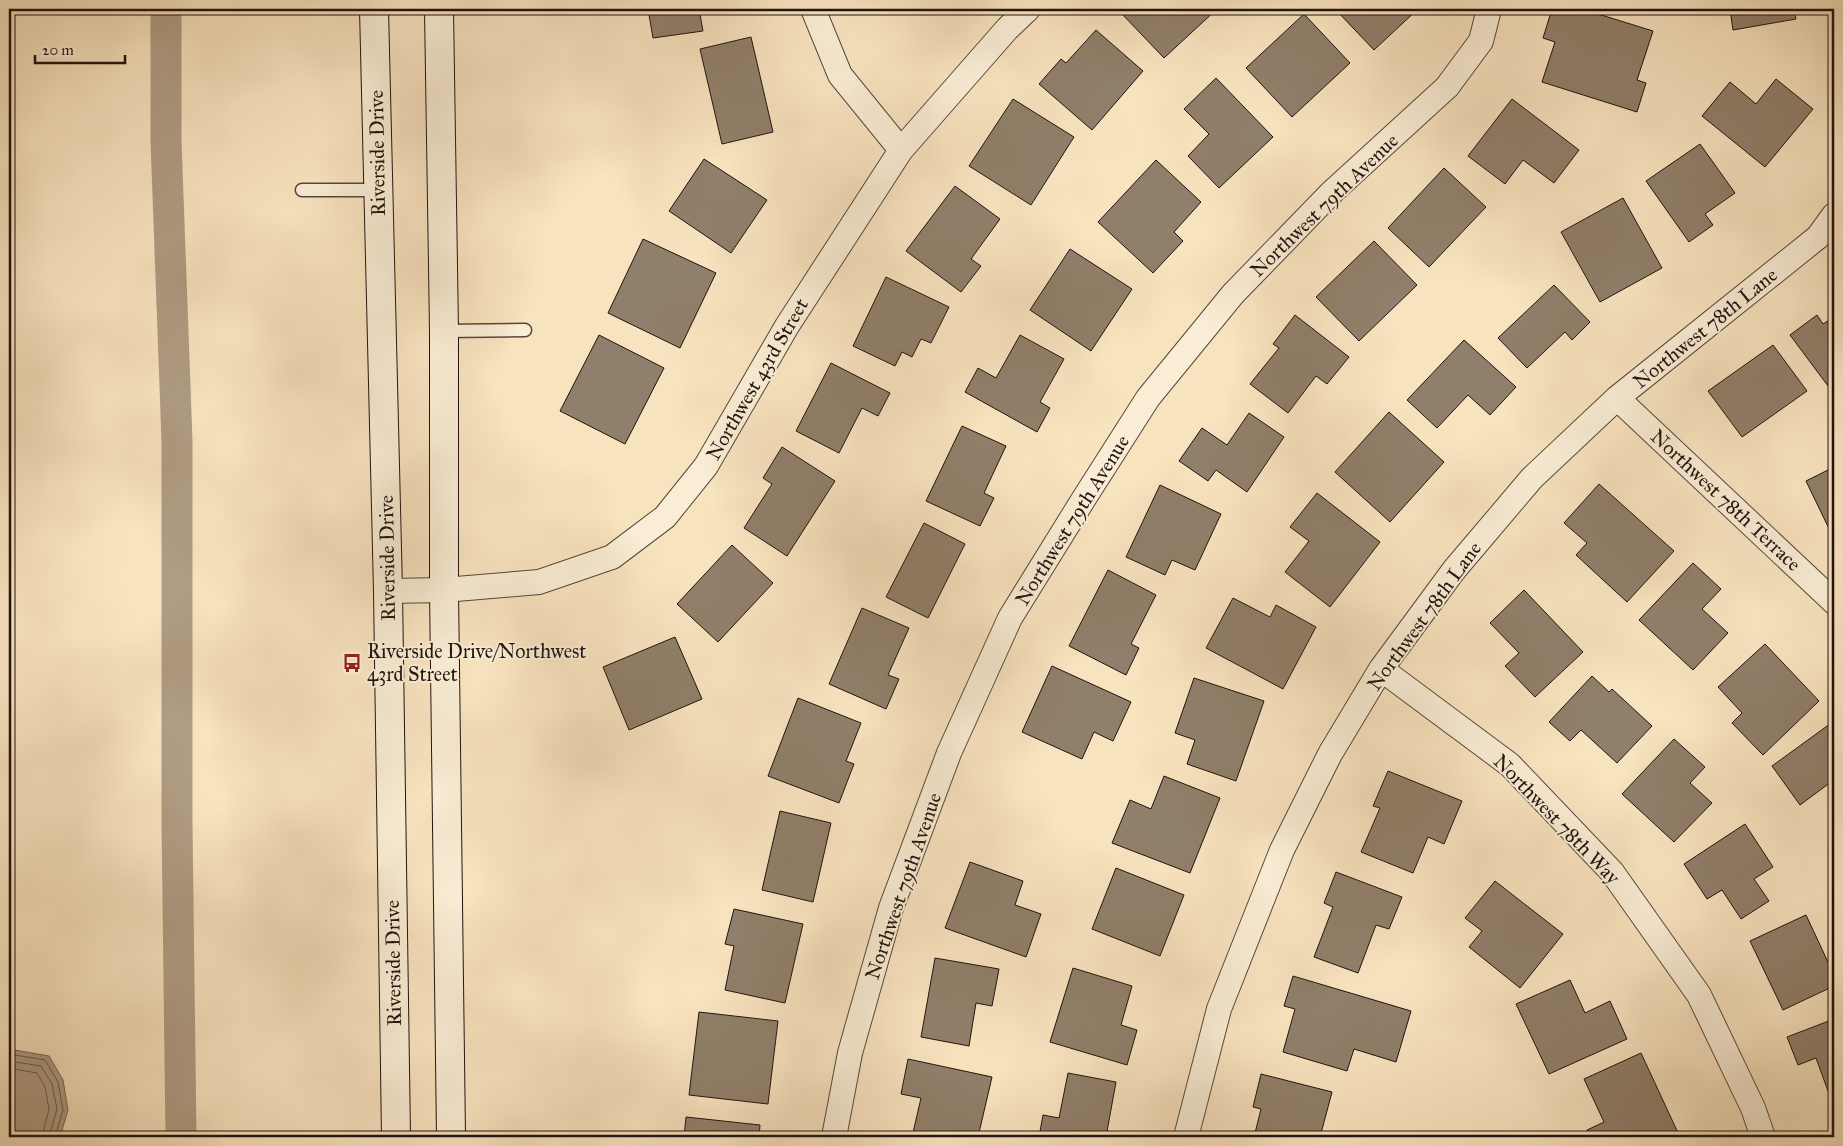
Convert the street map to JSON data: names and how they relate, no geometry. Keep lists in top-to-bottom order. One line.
{"streets":{"street":["Riverside Drive","Northwest 79th Avenue","Northwest 78th Lane","Northwest 43rd Street","Northwest 78th Terrace","Northwest 78th Way"]},"crossings":[["Riverside Drive","Northwest 43rd Street"],["Northwest 78th Lane","Northwest 78th Terrace"],["Northwest 78th Lane","Northwest 78th Way"]],"places":{"bus stop":["Riverside Drive/Northwest 43rd Street"]},"scale_bar":"20 m"}
